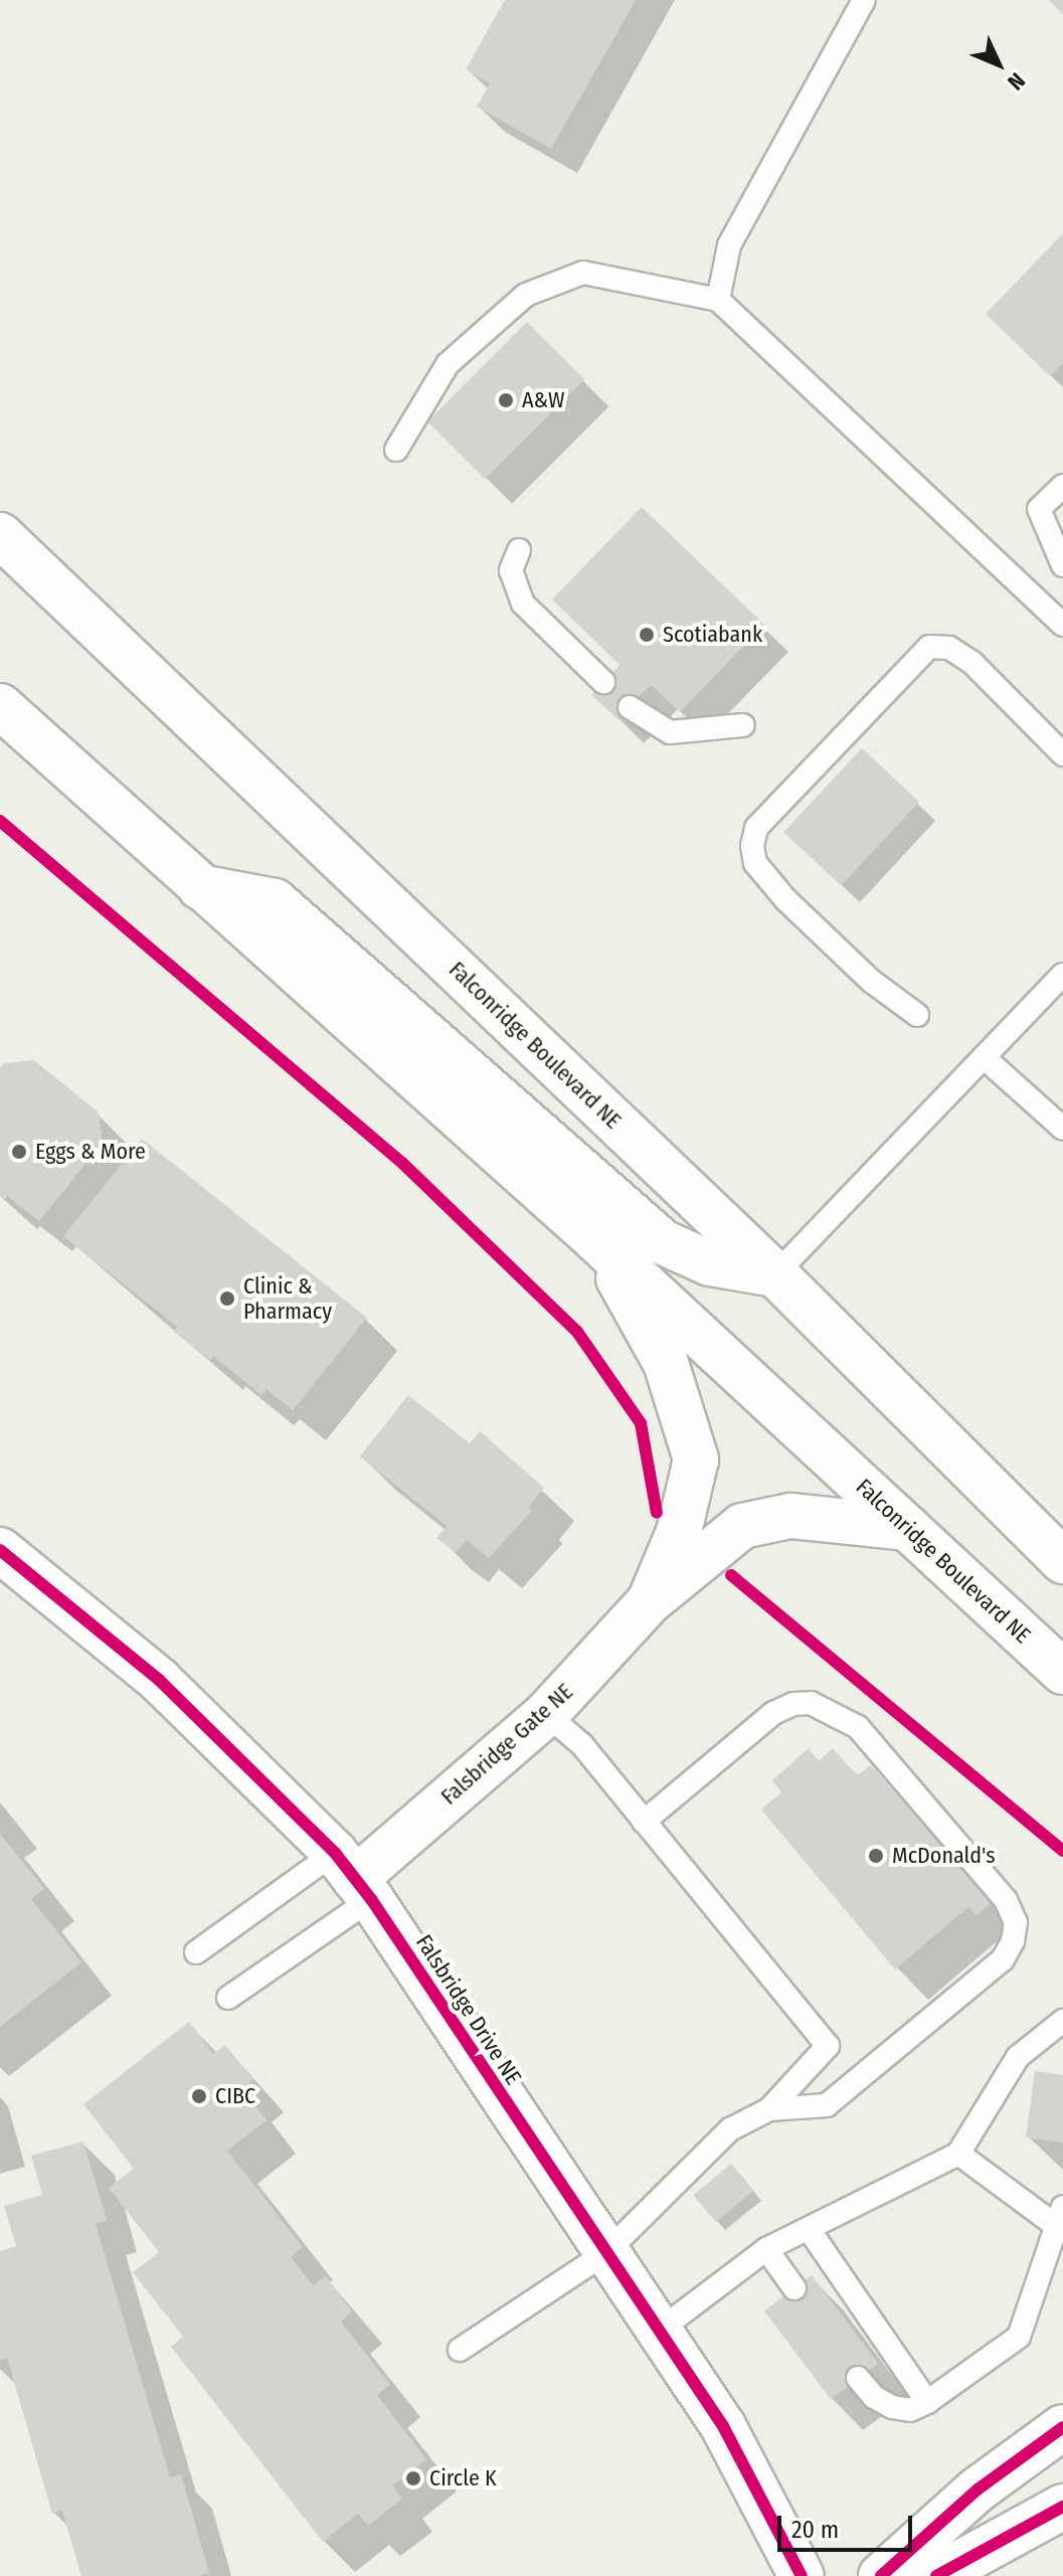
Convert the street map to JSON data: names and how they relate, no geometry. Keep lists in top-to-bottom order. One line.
{"streets":{"main road":["Falconridge Boulevard NE","Falsbridge Gate NE","Falsbridge Drive NE"]},"crossings":[["Falsbridge Gate NE","Falsbridge Drive NE"]],"places":["A&W","Scotiabank","Eggs & More","Clinic & Pharmacy","McDonald's","CIBC","Circle K"],"scale_bar":"20 m","north":"bottom right"}
